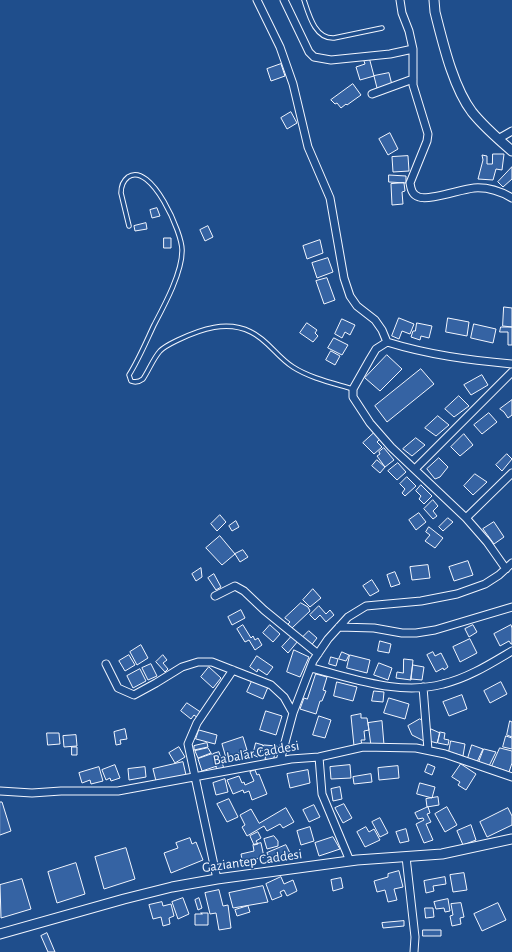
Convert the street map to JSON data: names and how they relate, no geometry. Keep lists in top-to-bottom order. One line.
{"streets":{"main road":["Gaziantep Caddesi"],"street":["Babalar Caddesi"]}}
